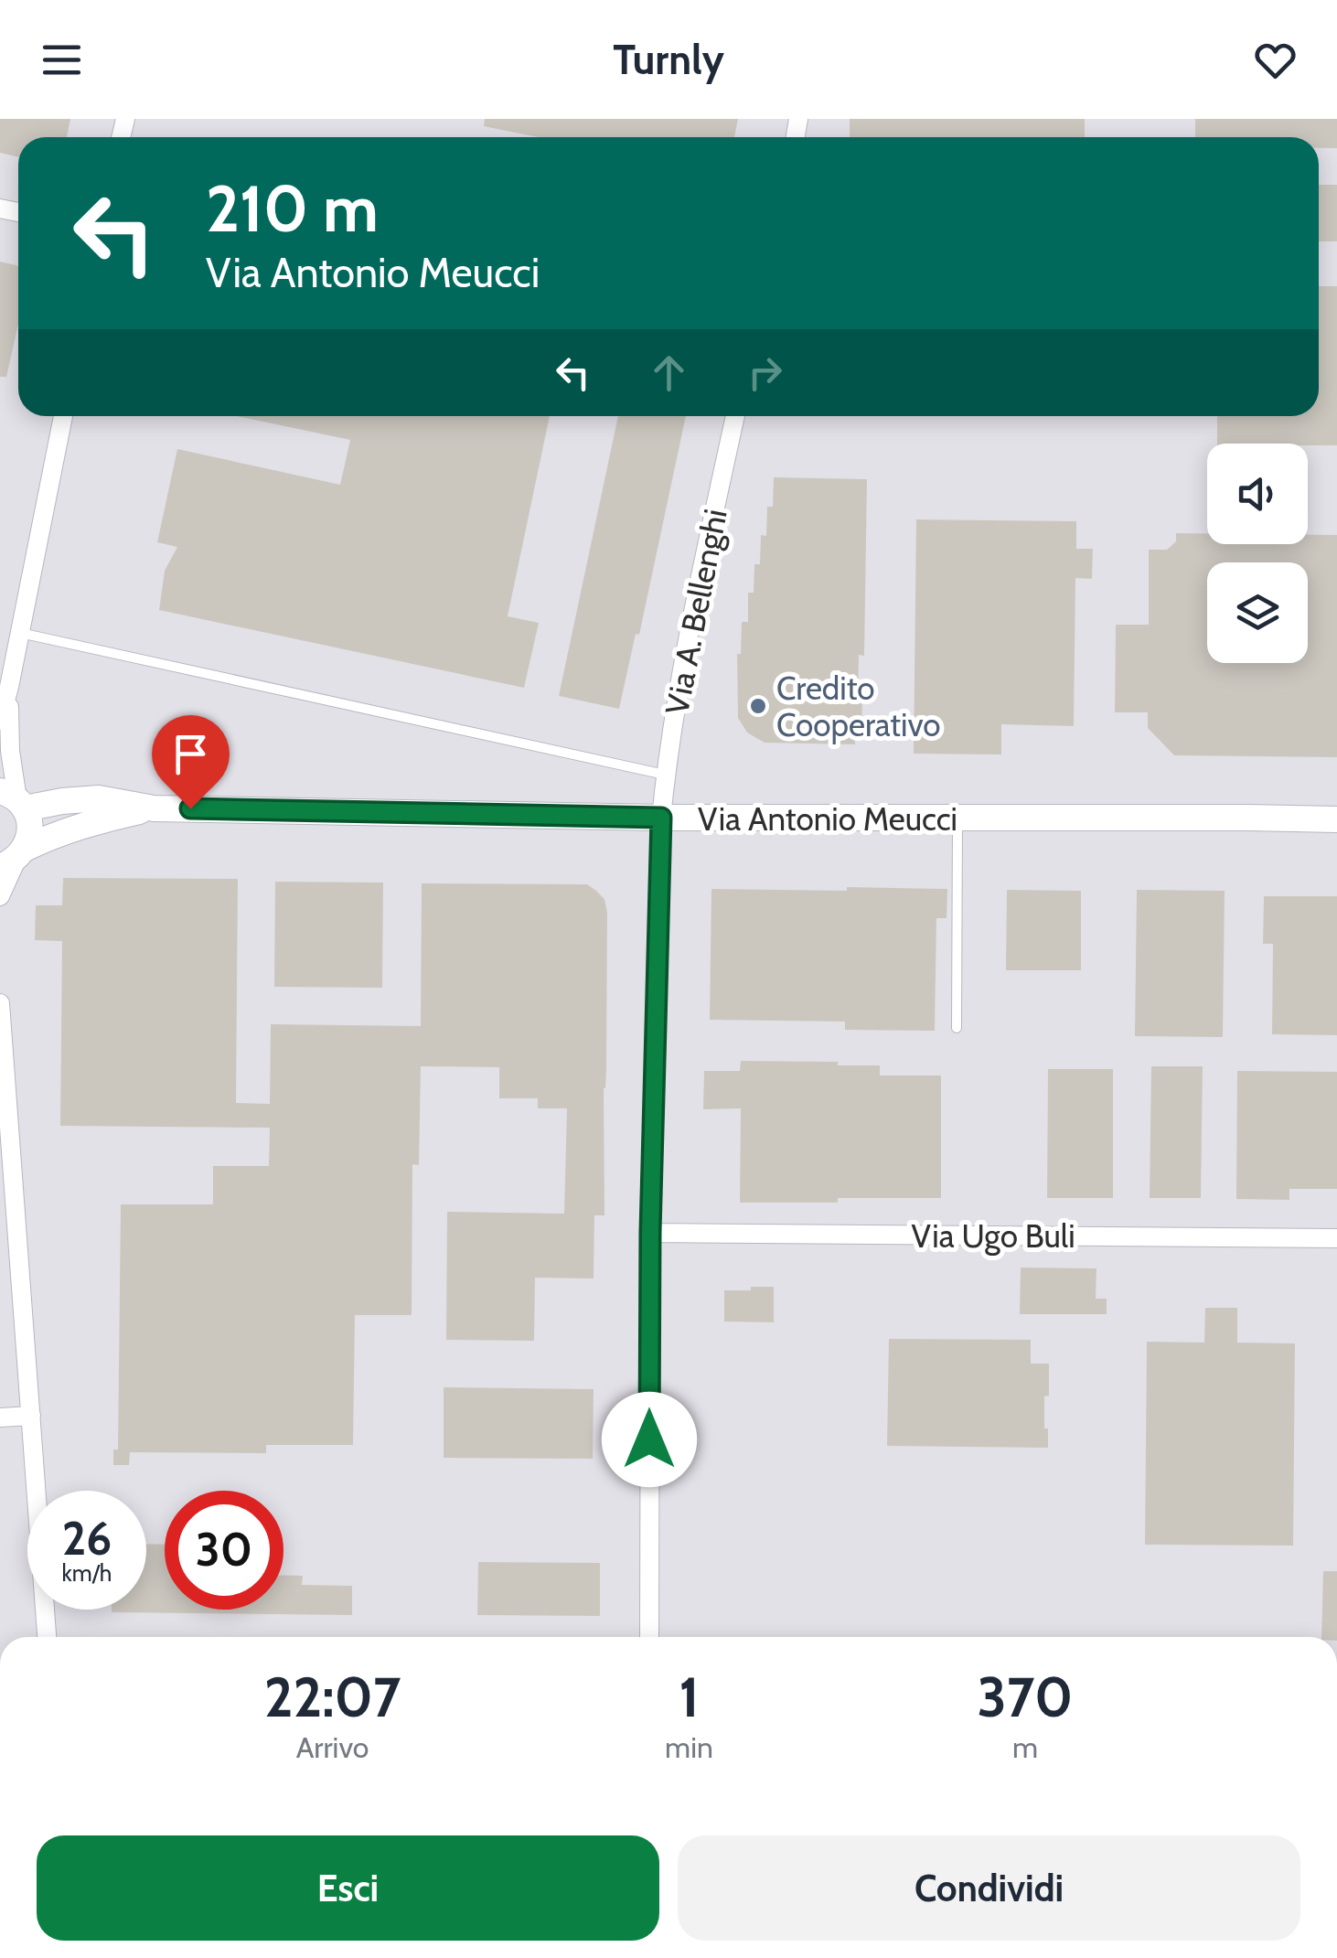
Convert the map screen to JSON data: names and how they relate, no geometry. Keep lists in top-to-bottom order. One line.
{"streets":{"street":["Via A. Bellenghi","Via Antonio Meucci","Via Ugo Buli"]},"crossings":[["Via A. Bellenghi","Via Antonio Meucci"],["Via A. Bellenghi","Via Ugo Buli"]],"places":["Credito Cooperativo"],"page":{"header":"Turnly","turn":["210 m","Via Antonio Meucci"],"speed":"26 km/h","limit":"30","eta":["22:07","Arrivo","1","min","370","m"],"buttons":["Esci","Condividi"]}}
